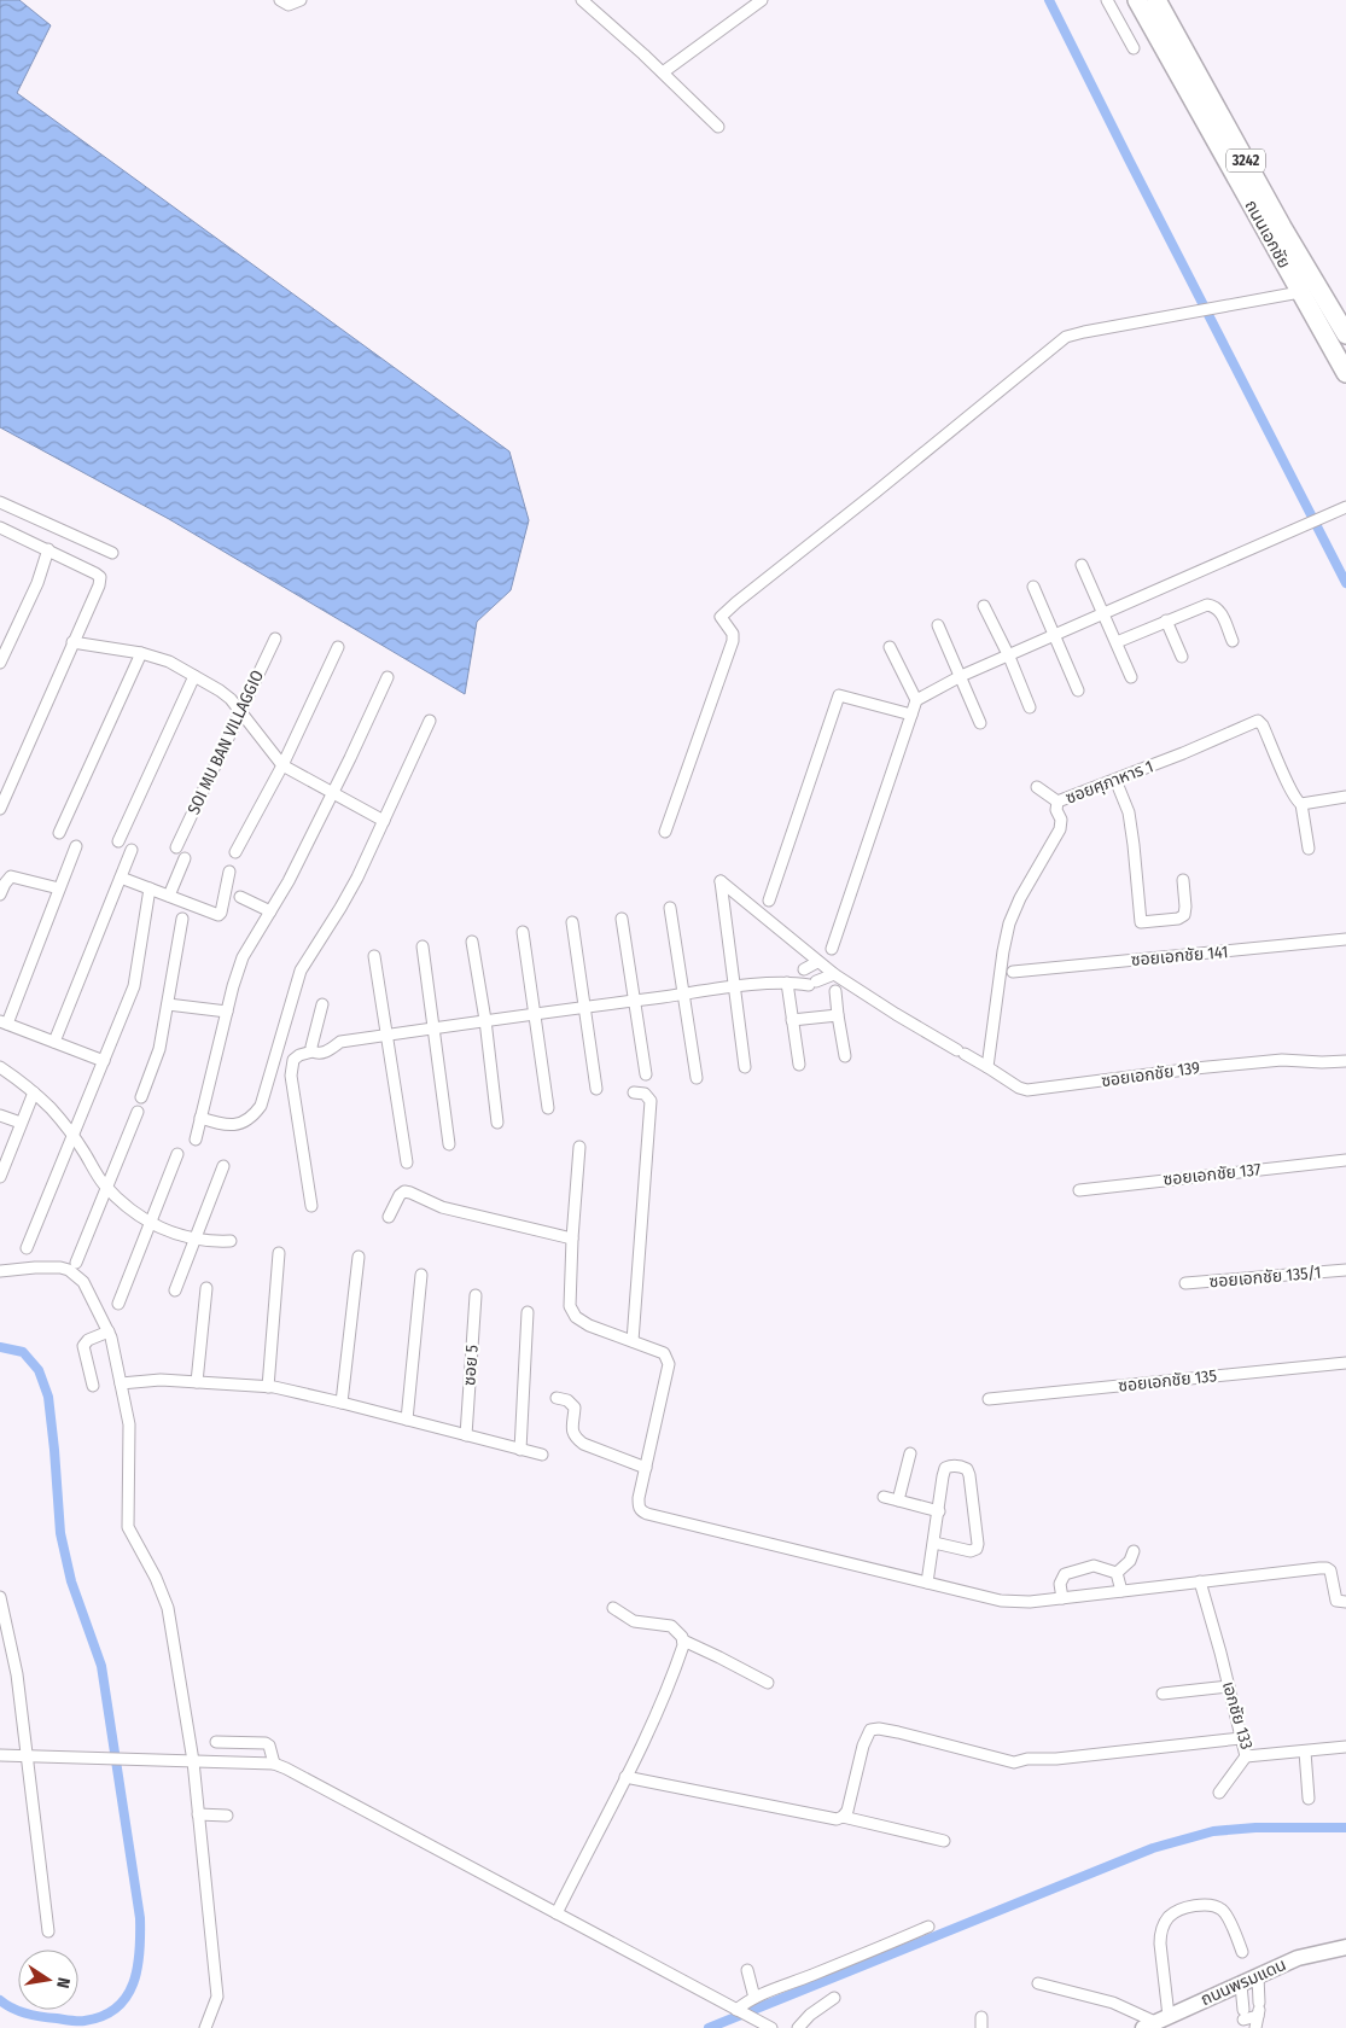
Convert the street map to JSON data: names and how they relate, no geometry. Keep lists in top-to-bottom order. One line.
{"streets":{"main road":["3242","ถนนเอกชัย","ถนนพรมแดน"],"street":["SOI MU BAN VILLAGGIO","ซอยศุภาหาร 1","ซอยเอกชัย 141","ซอยเอกชัย 139","ซอยเอกชัย 137","ซอยเอกชัย 135/1","ซอย 5","ซอยเอกชัย 135","เอกชัย 133"]},"crossings":[["ซอยศุภาหาร 1","ซอยเอกชัย 139"]],"north":"right"}
